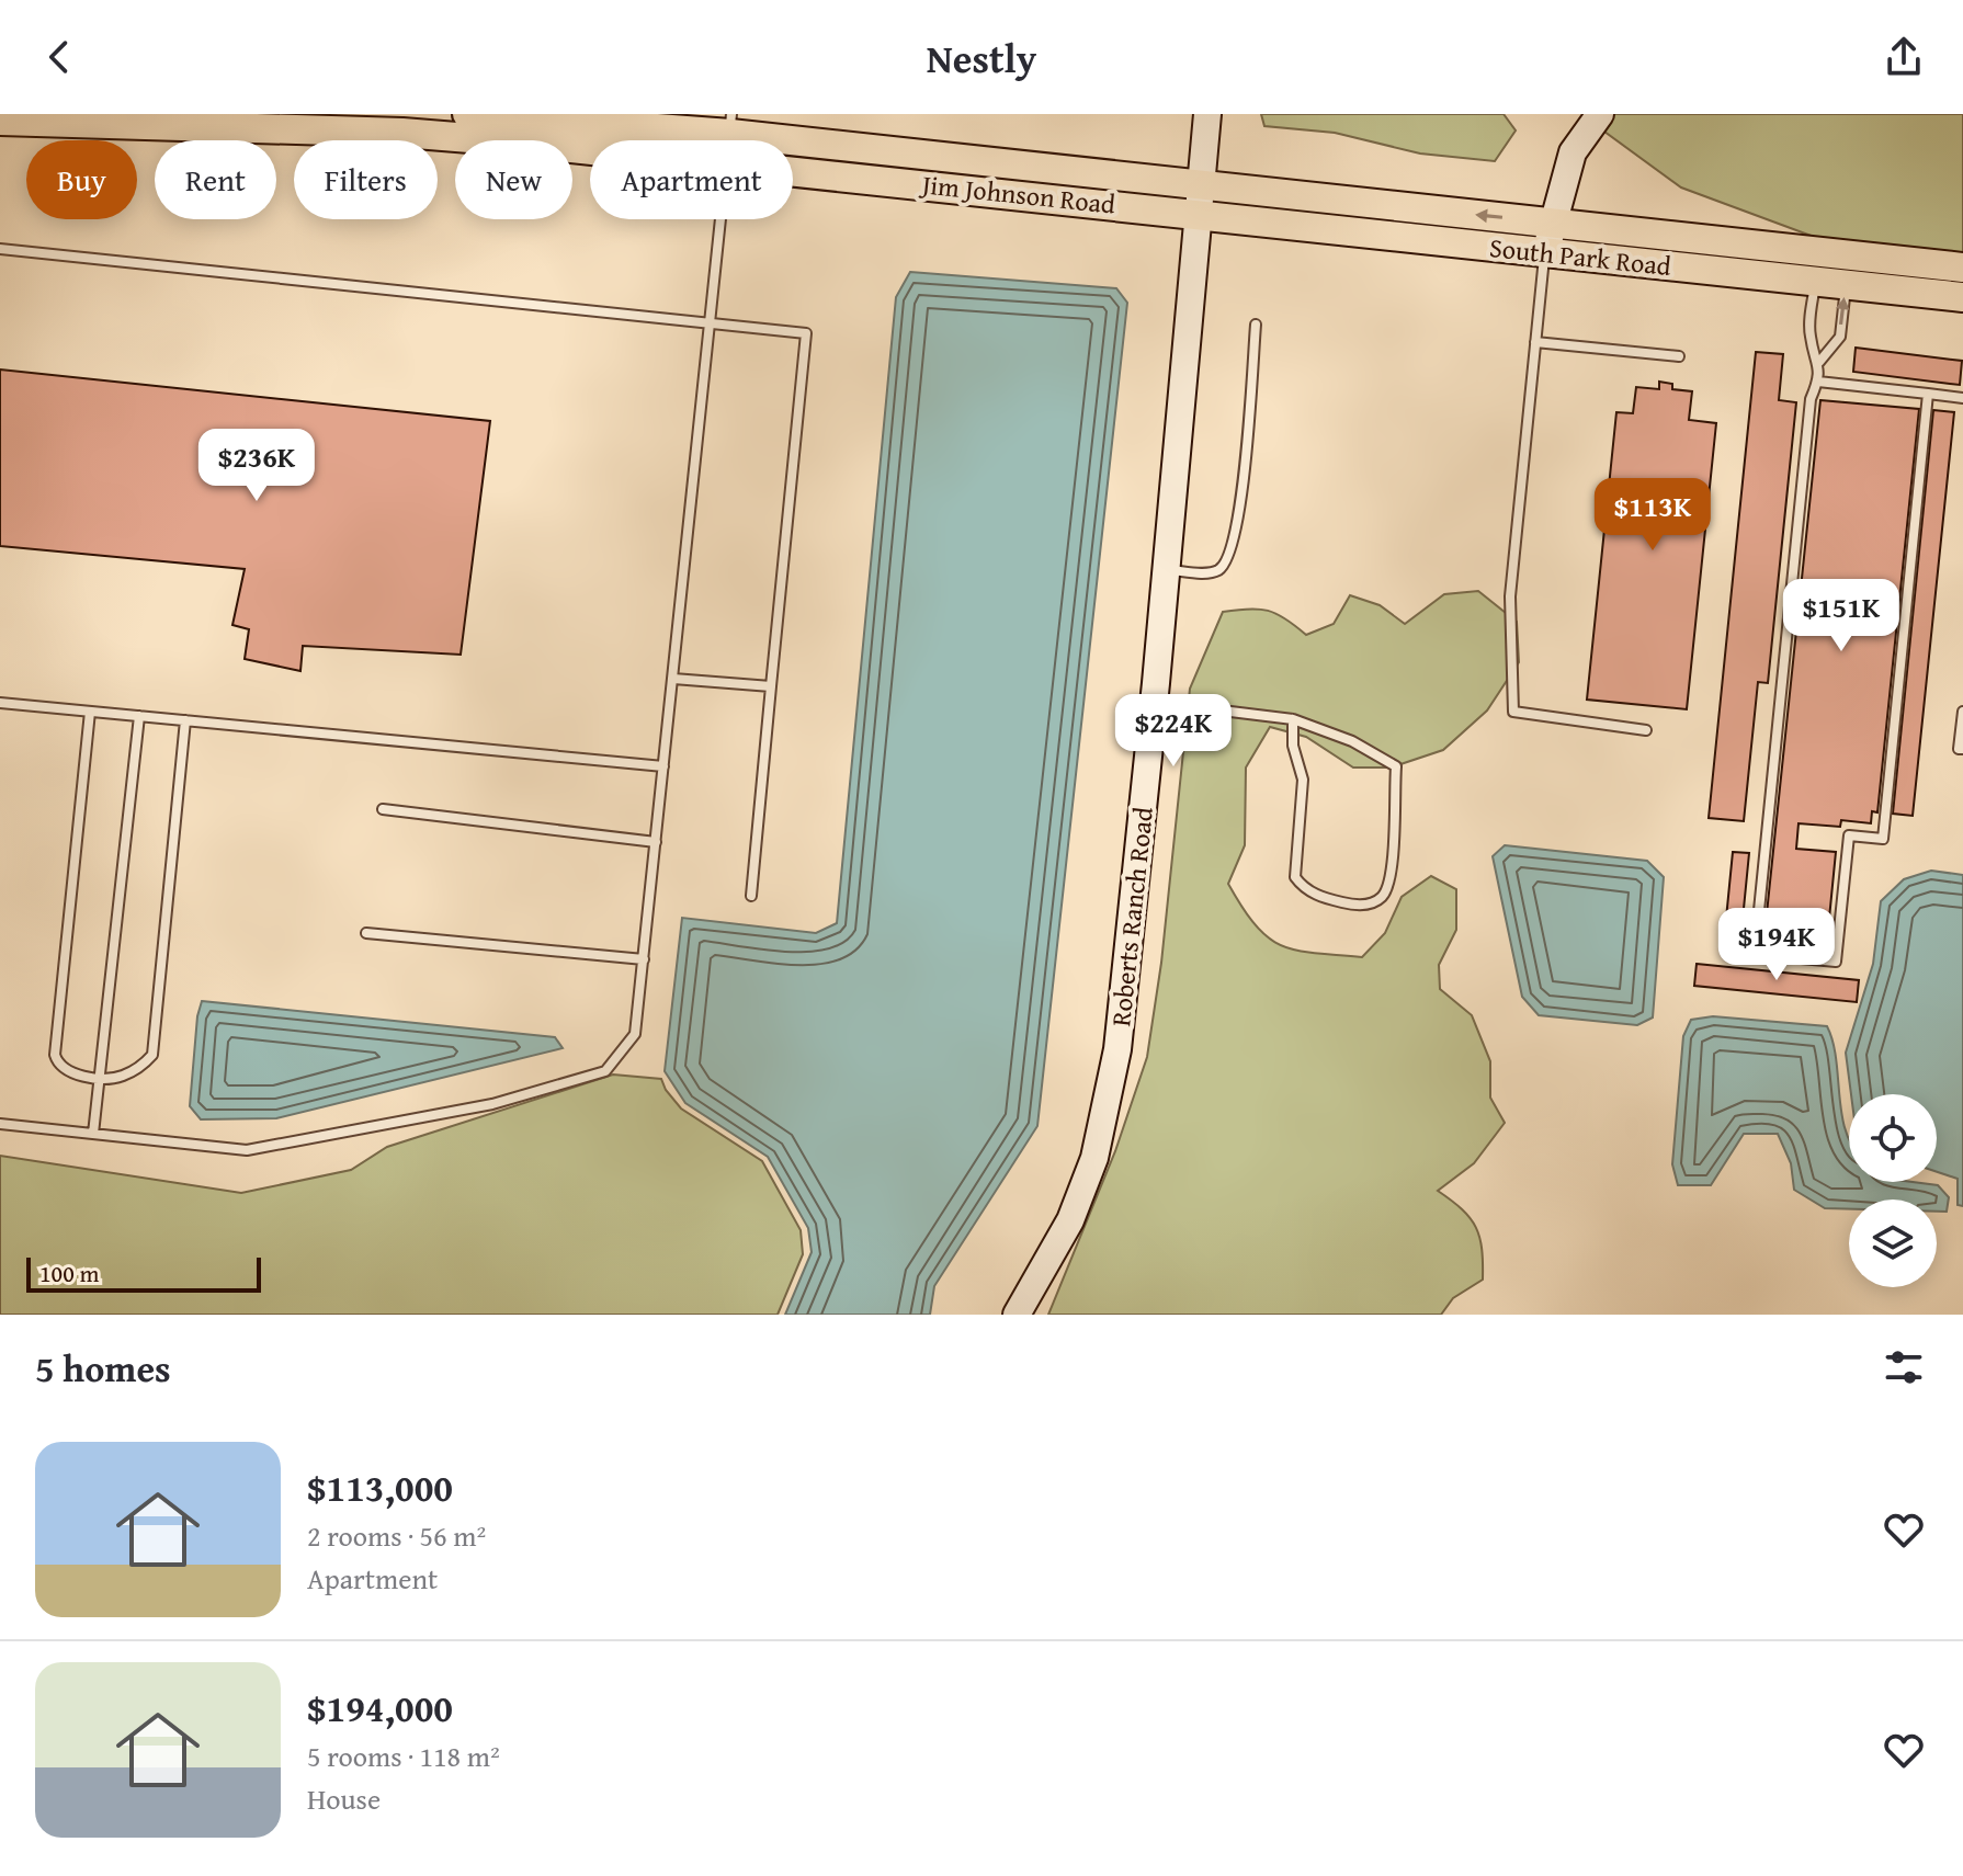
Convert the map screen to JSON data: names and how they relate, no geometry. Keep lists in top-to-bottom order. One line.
{"streets":{"main road":["Jim Johnson Road","South Park Road"],"street":["Roberts Ranch Road"]},"crossings":[["Jim Johnson Road","South Park Road"],["Jim Johnson Road","Roberts Ranch Road"],["South Park Road","Roberts Ranch Road"]],"scale_bar":"100 m","page":{"header":"Nestly","chip":["Buy","Rent","Filters","New","Apartment"],"price":["$236K","$113K","$151K","$224K","$194K"],"scale":"100 m","heading":"5 homes","list":[{"name":"$113,000","note":"2 rooms · 56 m² · Apartment"},{"name":"$194,000","note":"5 rooms · 118 m² · House"}]}}
